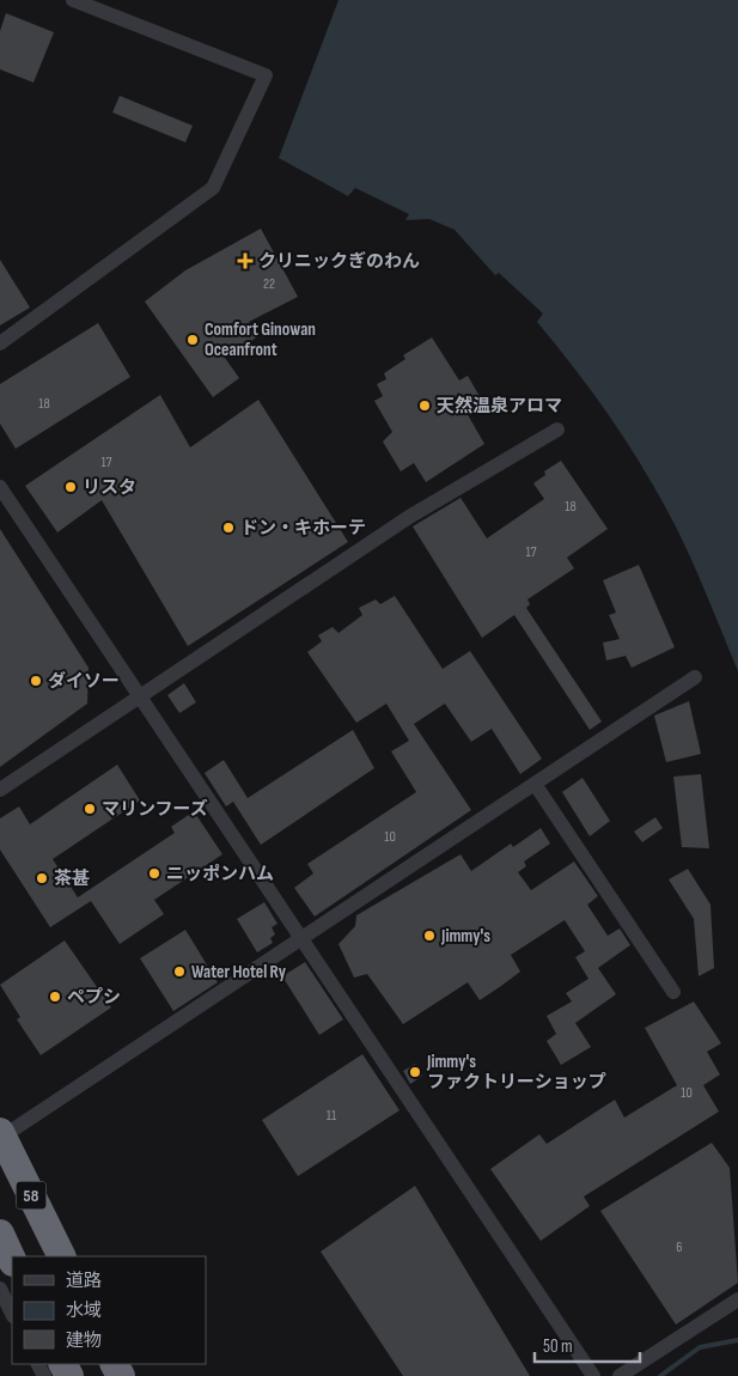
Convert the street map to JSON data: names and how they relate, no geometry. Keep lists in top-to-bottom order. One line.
{"streets":{"highway":["58"]},"places":{"health":["クリニックぎのわん"],"other":["Comfort Ginowan Oceanfront","天然温泉アロマ","リスタ","ドン・キホーテ","ダイソー","マリンフーズ","ニッポンハム","茶甚","Jimmy's","Water Hotel Ry","ペプシ","Jimmy's ファクトリーショップ"]},"house_numbers":["22","18","17","18","17","10","10","11","6"],"legend":["道路","水域","建物"],"scale_bar":"50 m"}
